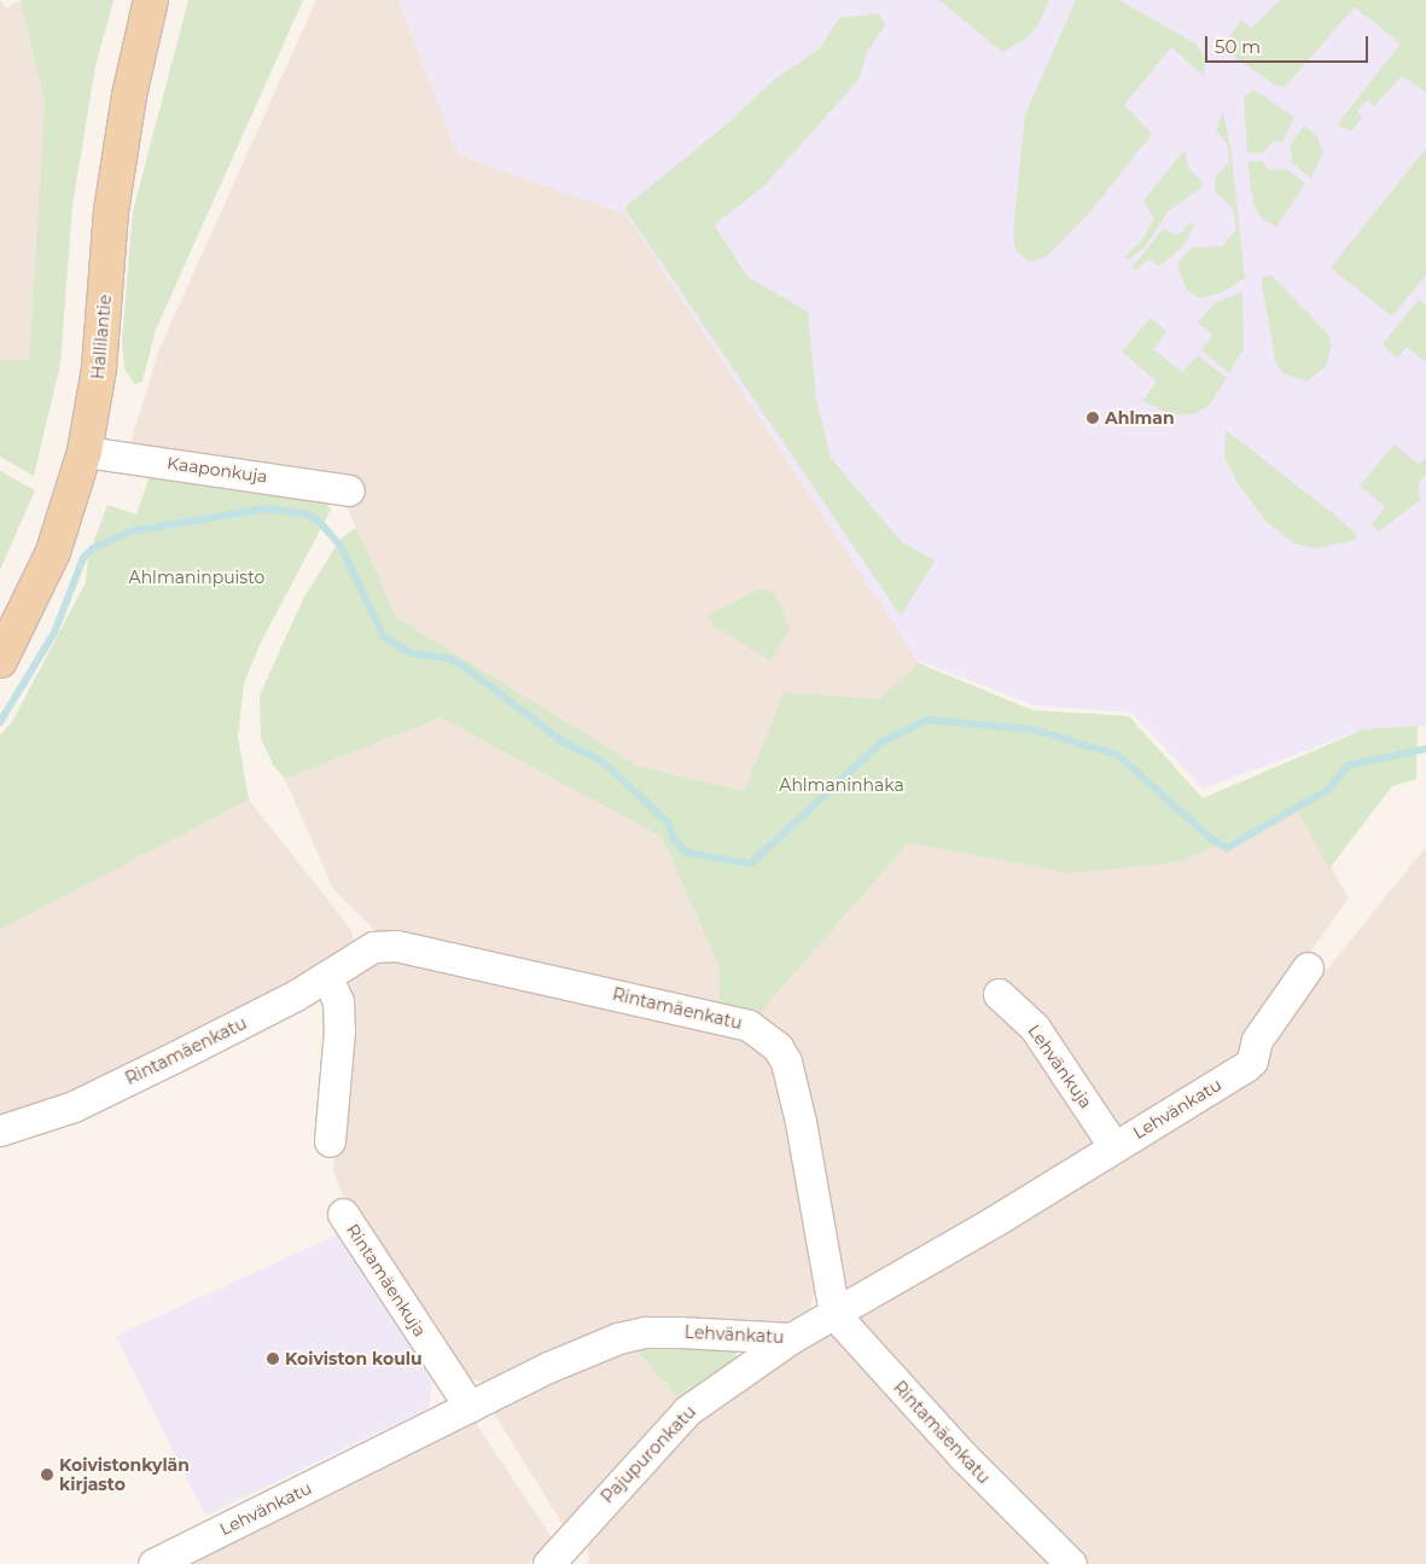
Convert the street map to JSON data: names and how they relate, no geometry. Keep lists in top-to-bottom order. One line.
{"streets":{"main road":["Hallilantie"],"street":["Kaaponkuja","Rintamäenkatu","Lehvänkuja","Lehvänkatu","Rintamäenkuja","Pajupuronkatu"]},"crossings":[["Hallilantie","Kaaponkuja"],["Rintamäenkatu","Lehvänkatu"],["Lehvänkuja","Lehvänkatu"],["Lehvänkatu","Rintamäenkuja"],["Lehvänkatu","Pajupuronkatu"]],"parks":["Ahlmaninpuisto","Ahlmaninhaka"],"places":["Ahlman","Koiviston koulu","Koivistonkylän kirjasto"],"scale_bar":"50 m"}
